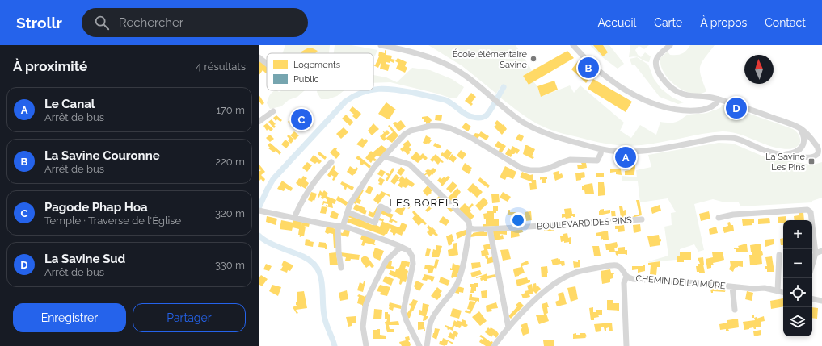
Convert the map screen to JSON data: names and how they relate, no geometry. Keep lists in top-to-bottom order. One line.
{"streets":{"street":["BOULEVARD DES PINS","CHEMIN DE LA MÛRE"]},"districts":["LES BORELS"],"places":{"other":["École élémentaire Savine"],"transit":["La Savine Les Pins"]},"legend":["Logements","Public"],"north":"top","page":{"header":"Strollr","search":"Rechercher","nav":["Accueil","Carte","À propos","Contact"],"heading":["À proximité","4 résultats"],"pins":["B","D","C","A"],"list":[{"mark":"A","name":"Le Canal","note":"Arrêt de bus","value":"170 m"},{"mark":"B","name":"La Savine Couronne","note":"Arrêt de bus","value":"220 m"},{"mark":"C","name":"Pagode Phap Hoa","note":"Temple · Traverse de l'Église","value":"320 m"},{"mark":"D","name":"La Savine Sud","note":"Arrêt de bus","value":"330 m"}],"map_buttons":["+","−"],"buttons":["Enregistrer","Partager"]}}
